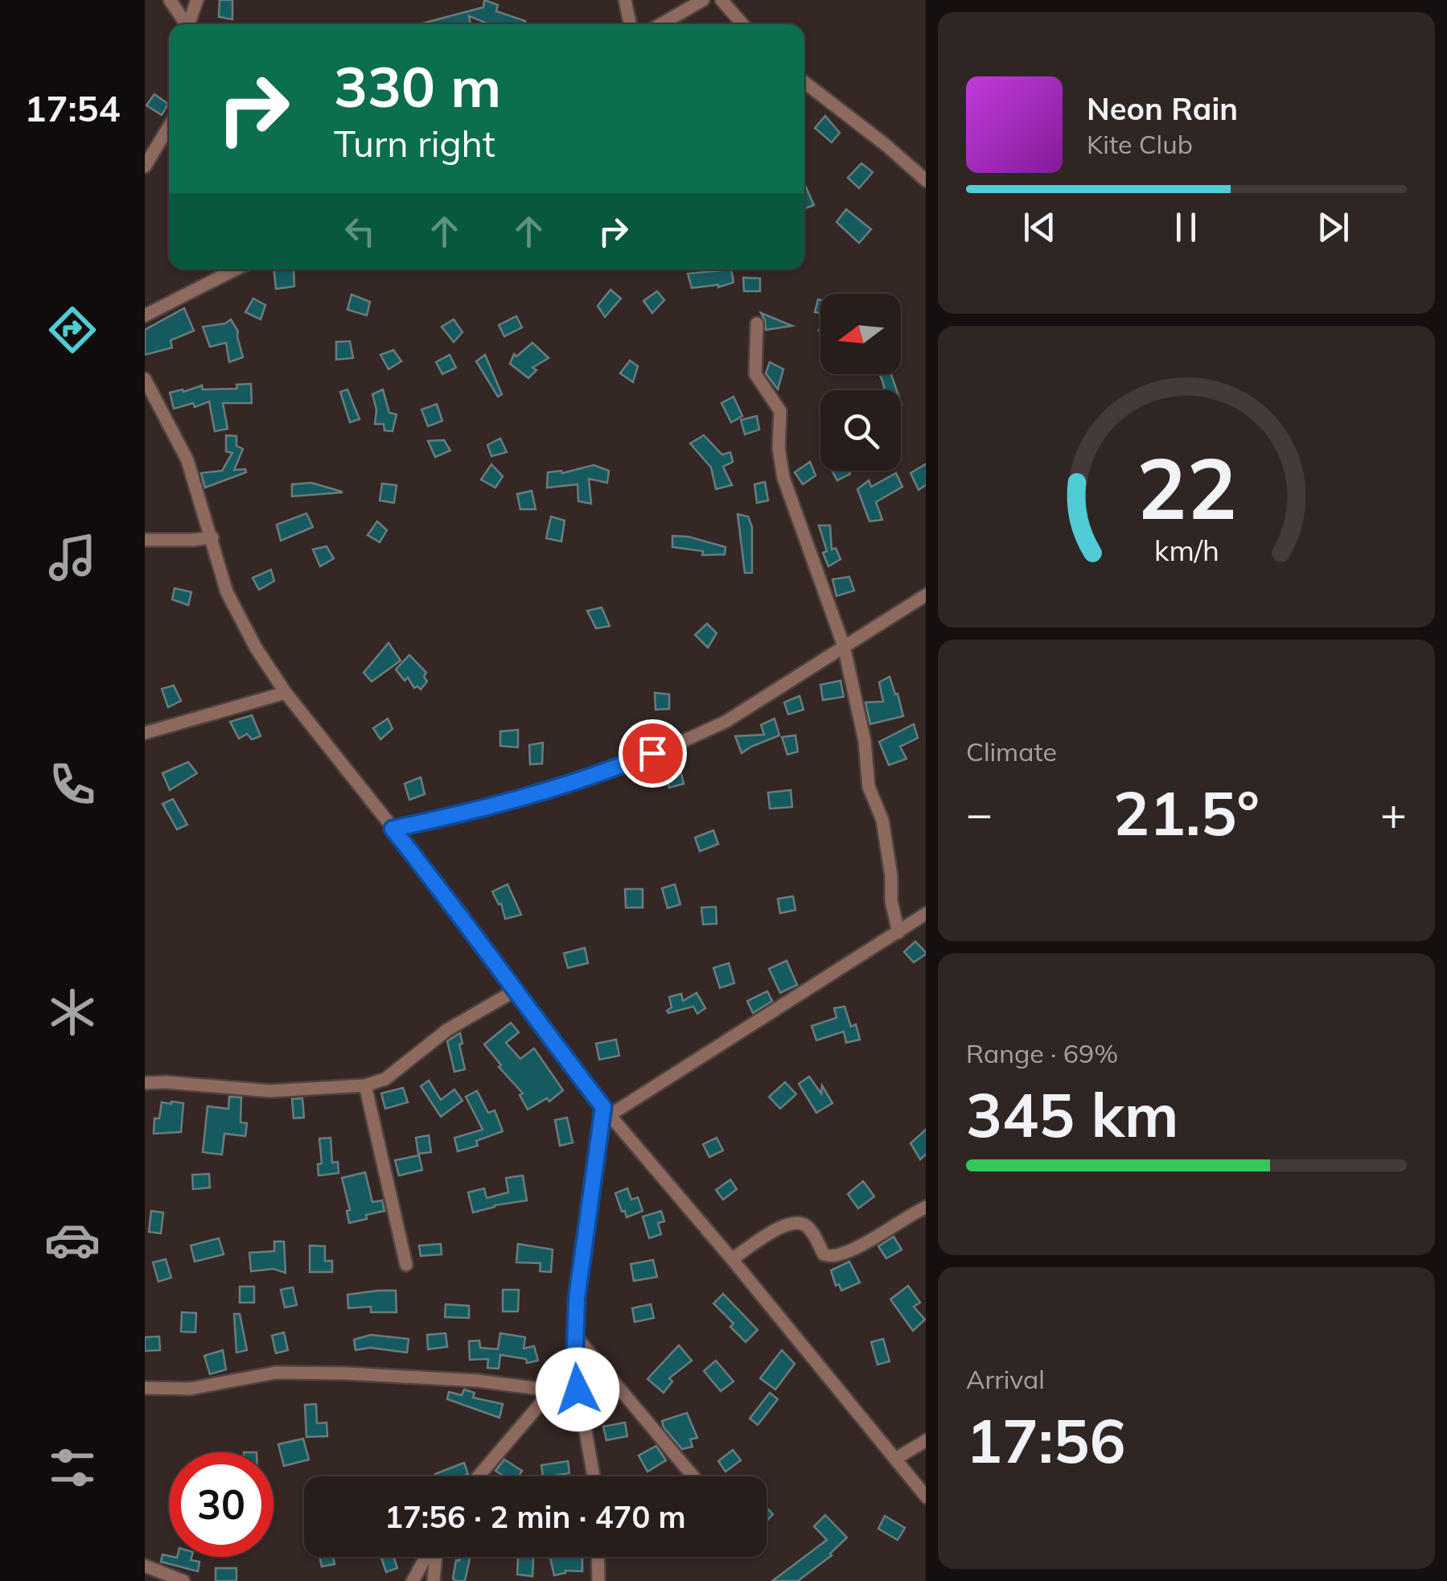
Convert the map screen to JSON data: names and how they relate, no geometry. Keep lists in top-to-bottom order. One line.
{"north":"left","page":{"tabs":"17:54","turn":["330 m","Turn right"],"song":["Neon Rain","Kite Club"],"tile":["Climate",["Range · 69%","345 km"],["Arrival","17:56"]],"heat":["−","21.5°","+"],"limit":"30","trip":"17:56 · 2 min · 470 m","gauge":["22","km/h"]}}
